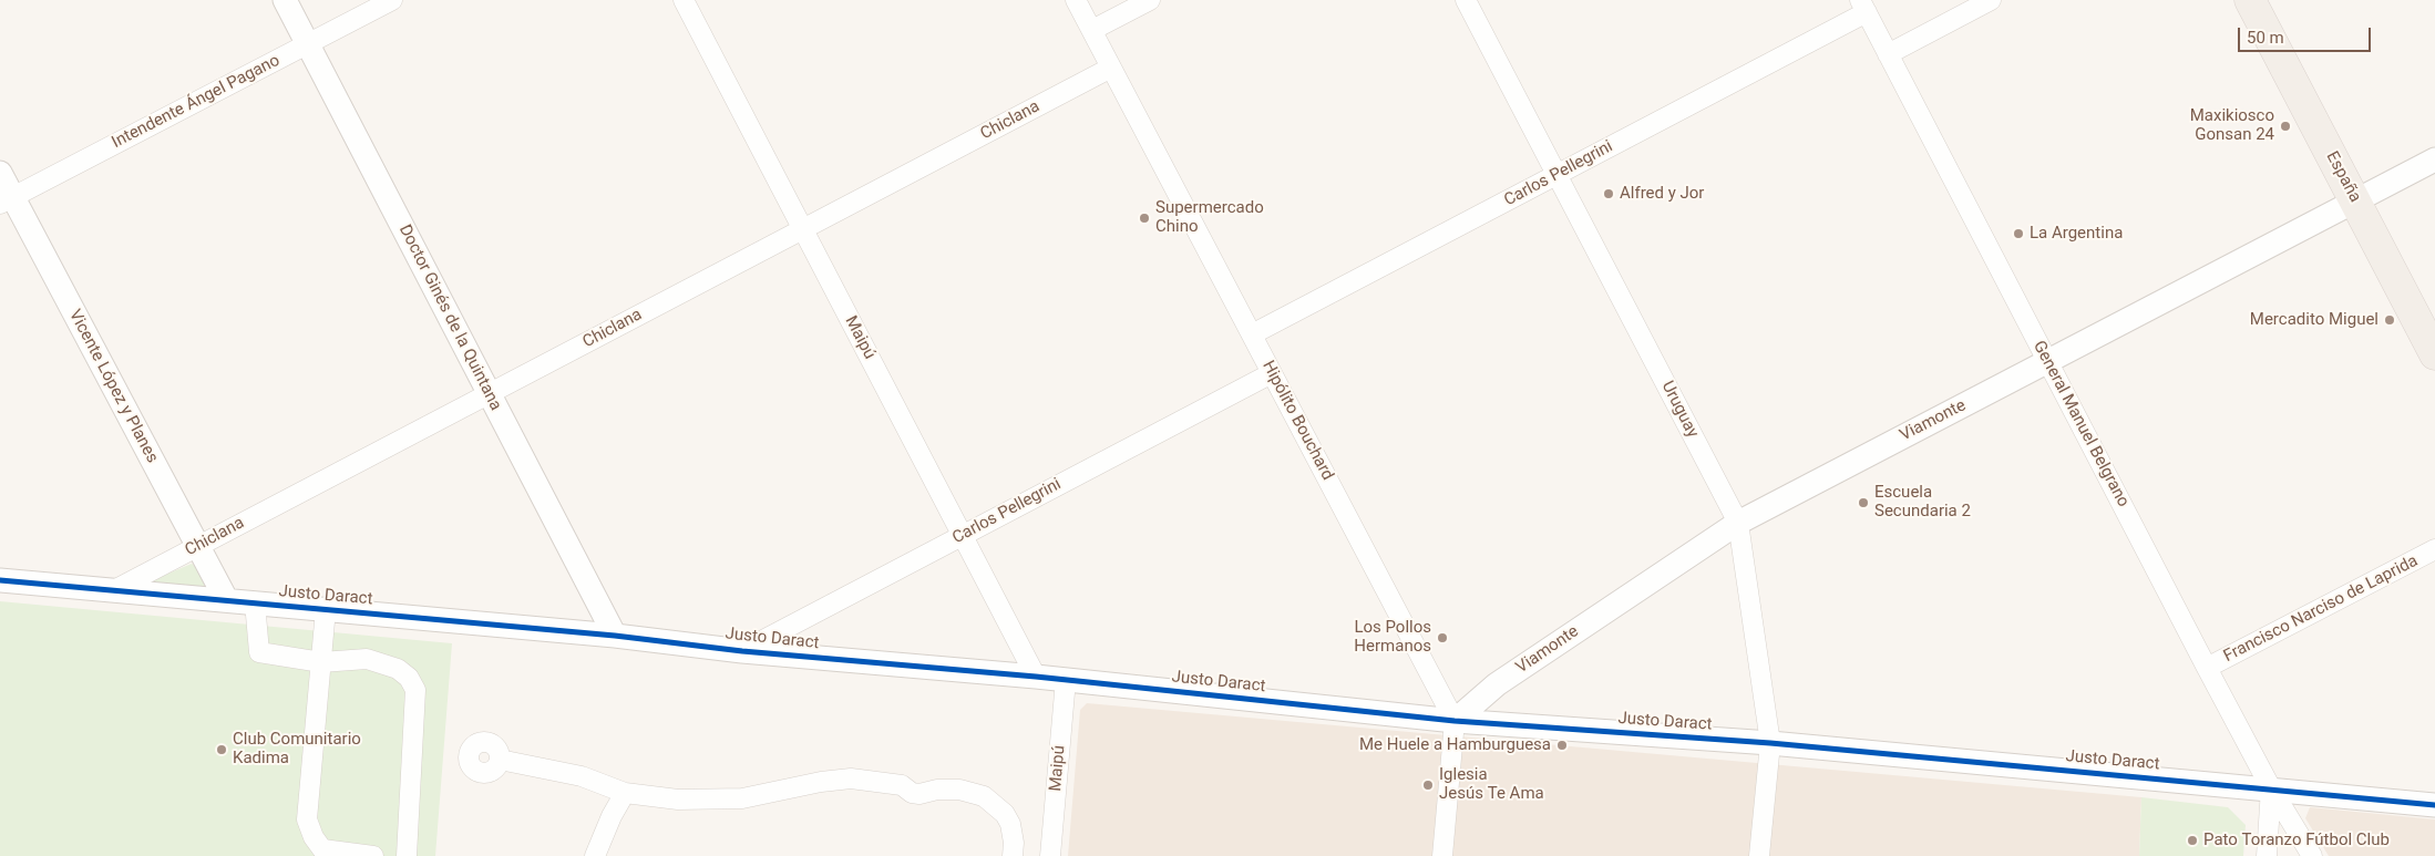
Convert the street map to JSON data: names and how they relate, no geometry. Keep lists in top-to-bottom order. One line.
{"streets":{"main road":["España"],"street":["Intendente Ángel Pagano","Chiclana","Carlos Pellegrini","Doctor Ginés de la Quintana","Maipú","Vicente López y Planes","Uruguay","Hipólito Bouchard","Viamonte","General Manuel Belgrano","Justo Daract","Francisco Narciso de Laprida"]},"crossings":[["Intendente Ángel Pagano","Doctor Ginés de la Quintana"],["Intendente Ángel Pagano","Vicente López y Planes"],["Chiclana","Doctor Ginés de la Quintana"],["Chiclana","Maipú"],["Chiclana","Vicente López y Planes"],["Chiclana","Hipólito Bouchard"],["Chiclana","Justo Daract"],["Carlos Pellegrini","Maipú"],["Carlos Pellegrini","Uruguay"],["Carlos Pellegrini","Hipólito Bouchard"],["Carlos Pellegrini","General Manuel Belgrano"],["Carlos Pellegrini","Justo Daract"],["España","Viamonte"],["Doctor Ginés de la Quintana","Justo Daract"],["Maipú","Justo Daract"],["Vicente López y Planes","Justo Daract"],["Uruguay","Viamonte"],["Uruguay","Justo Daract"],["Hipólito Bouchard","Viamonte"],["Hipólito Bouchard","Justo Daract"],["Viamonte","General Manuel Belgrano"],["Viamonte","Justo Daract"],["General Manuel Belgrano","Justo Daract"],["General Manuel Belgrano","Francisco Narciso de Laprida"]],"places":["Maxikiosco Gonsan 24","Alfred y Jor","Supermercado Chino","La Argentina","Mercadito Miguel","Escuela Secundaria 2","Los Pollos Hermanos","Me Huele a Hamburguesa","Club Comunitario Kadima","Iglesia Jesús Te Ama","Pato Toranzo Fútbol Club"],"scale_bar":"50 m"}
